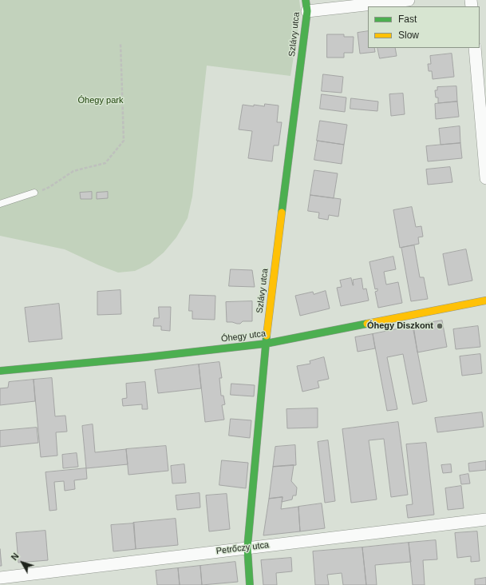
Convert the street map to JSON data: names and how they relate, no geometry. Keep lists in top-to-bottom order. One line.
{"streets":{"street":["Szlávy utca","Óhegy utca","Petrőczy utca"]},"crossings":[["Szlávy utca","Óhegy utca"],["Szlávy utca","Petrőczy utca"]],"parks":["Óhegy park"],"places":["Óhegy Diszkont"],"legend":["Fast","Slow"],"north":"top left"}
